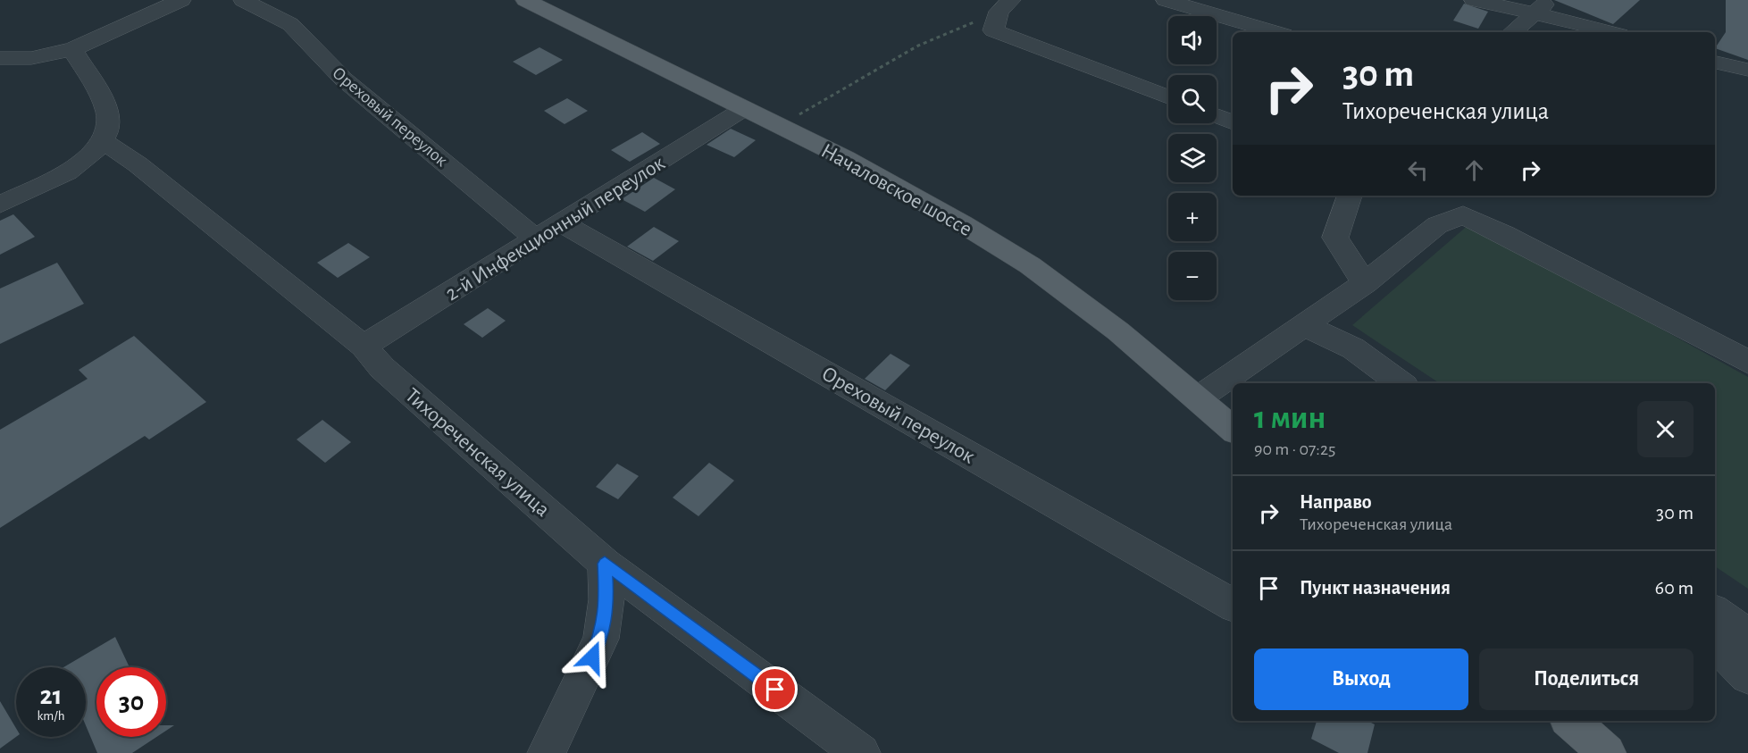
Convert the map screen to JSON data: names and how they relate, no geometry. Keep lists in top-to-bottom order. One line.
{"streets":{"main road":["Началовское шоссе"],"street":["Ореховый переулок","2-й Инфекционный переулок","Тихореченская улица"]},"crossings":[["Ореховый переулок","2-й Инфекционный переулок"],["Началовское шоссе","2-й Инфекционный переулок"],["2-й Инфекционный переулок","Тихореченская улица"]],"page":{"map_buttons":["+","−"],"turn":["30 m","Тихореченская улица"],"heading":["1 мин","90 m · 07:25"],"list":[{"name":"Направо","note":"Тихореченская улица","value":"30 m"},{"name":"Пункт назначения","value":"60 m"}],"buttons":["Выход","Поделиться"],"speed":"21 km/h","limit":"30"}}
